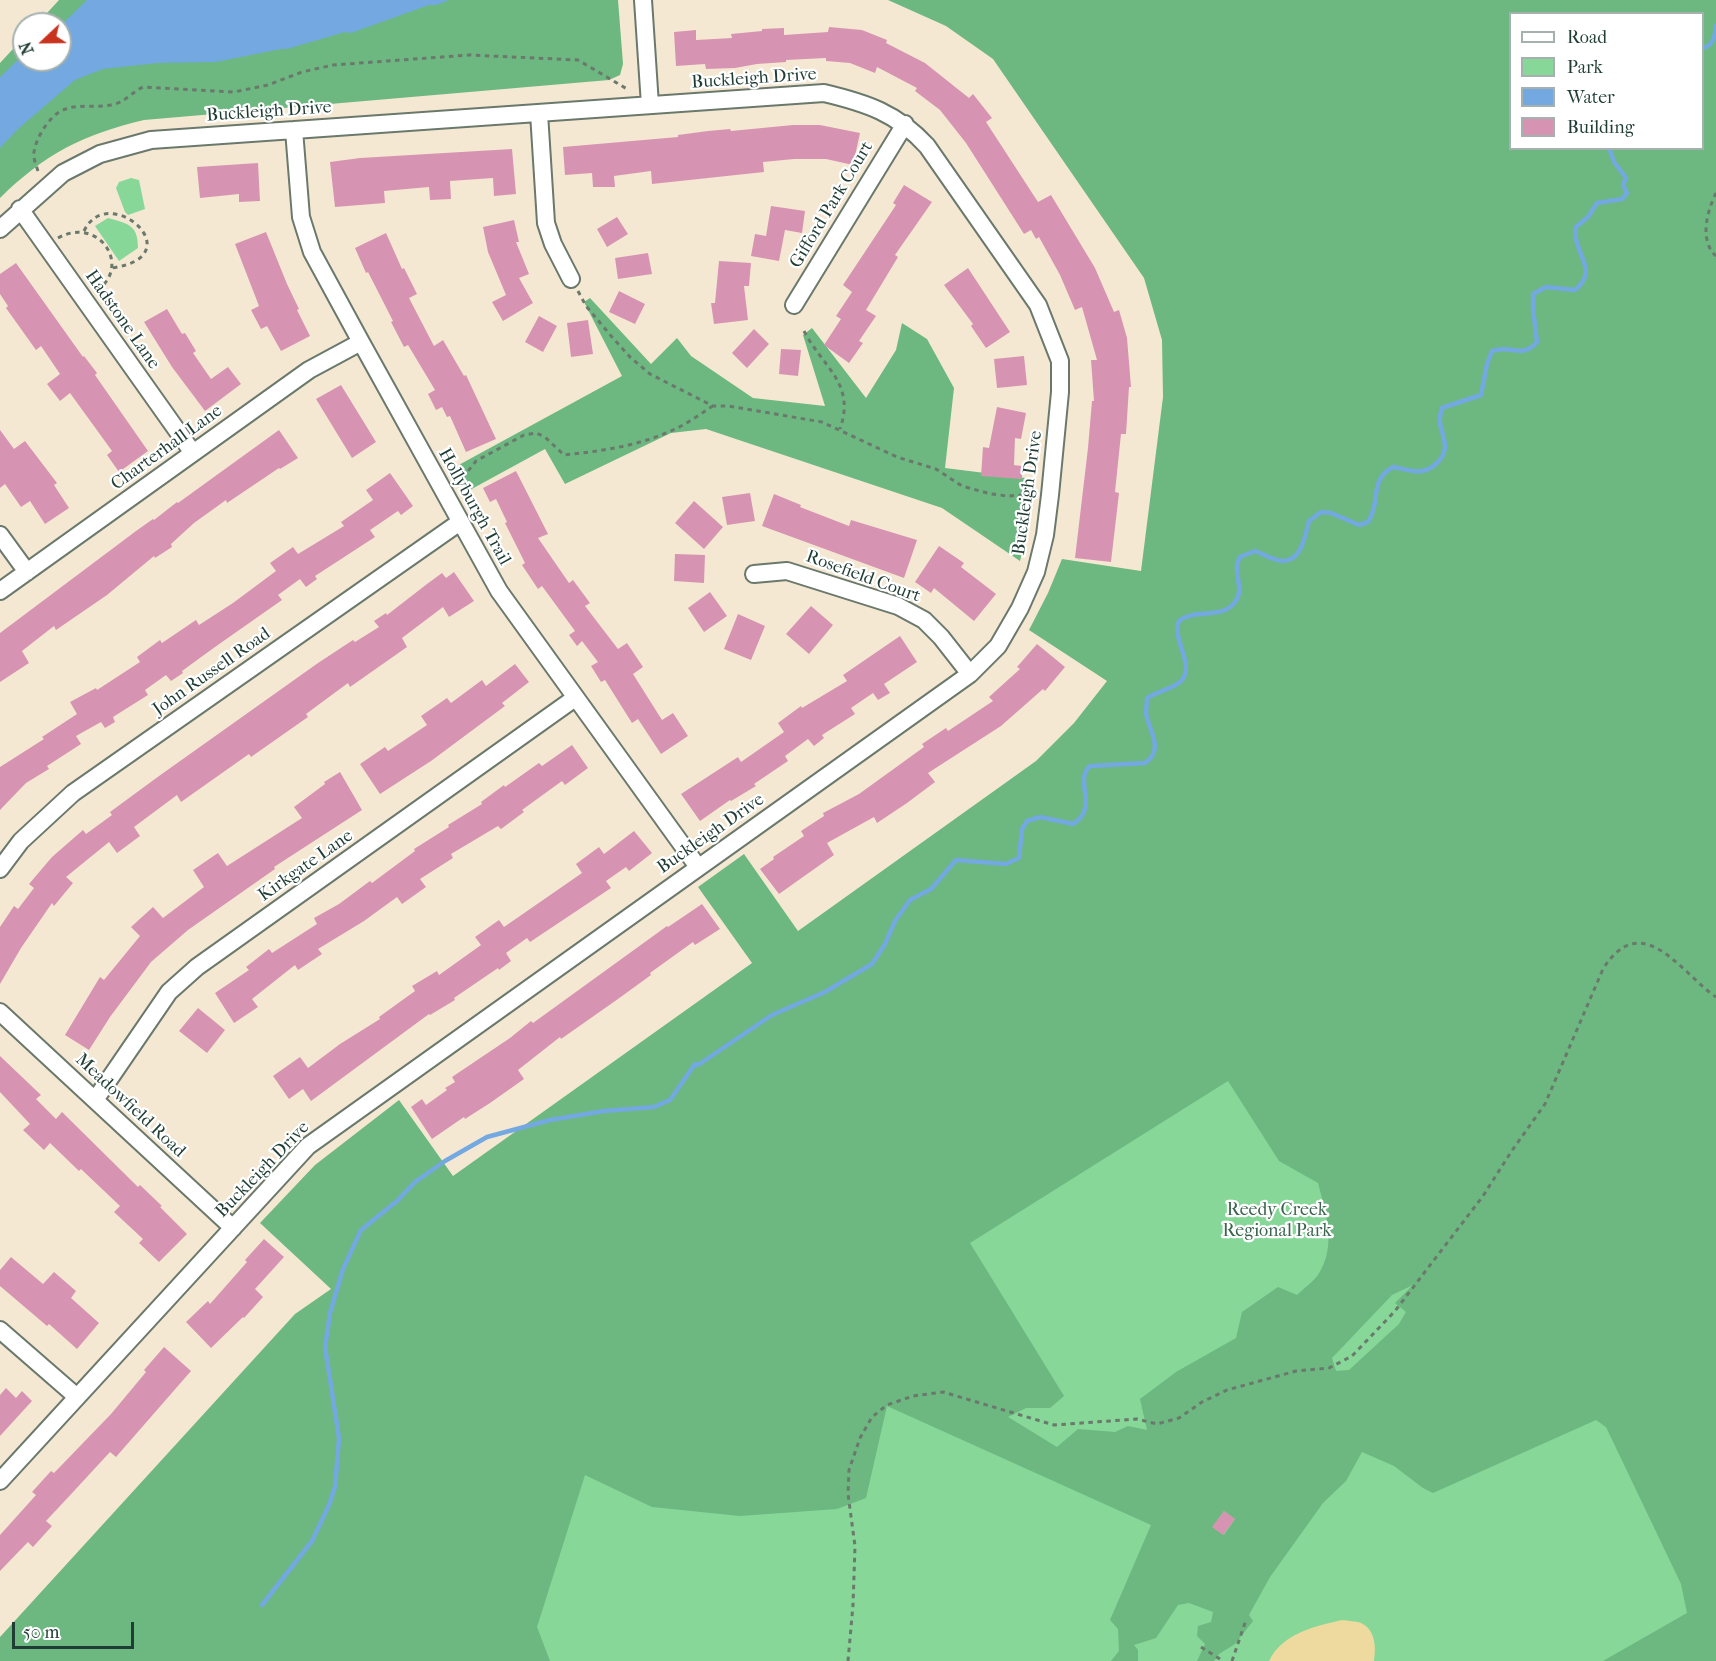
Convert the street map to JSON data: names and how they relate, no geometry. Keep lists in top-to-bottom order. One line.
{"streets":{"street":["Buckleigh Drive","Gifford Park Court","Hadstone Lane","Charterhall Lane","Hollyburgh Trail","Rosefield Court","John Russell Road","Kirkgate Lane","Meadowfield Road"]},"crossings":[["Buckleigh Drive","Gifford Park Court"],["Buckleigh Drive","Hadstone Lane"],["Buckleigh Drive","Hollyburgh Trail"],["Buckleigh Drive","Rosefield Court"],["Buckleigh Drive","Meadowfield Road"],["Hadstone Lane","Charterhall Lane"],["Charterhall Lane","Hollyburgh Trail"],["Hollyburgh Trail","John Russell Road"],["Hollyburgh Trail","Kirkgate Lane"],["Kirkgate Lane","Meadowfield Road"]],"parks":["Reedy Creek Regional Park"],"legend":["Road","Park","Water","Building"],"scale_bar":"50 m","north":"left"}
